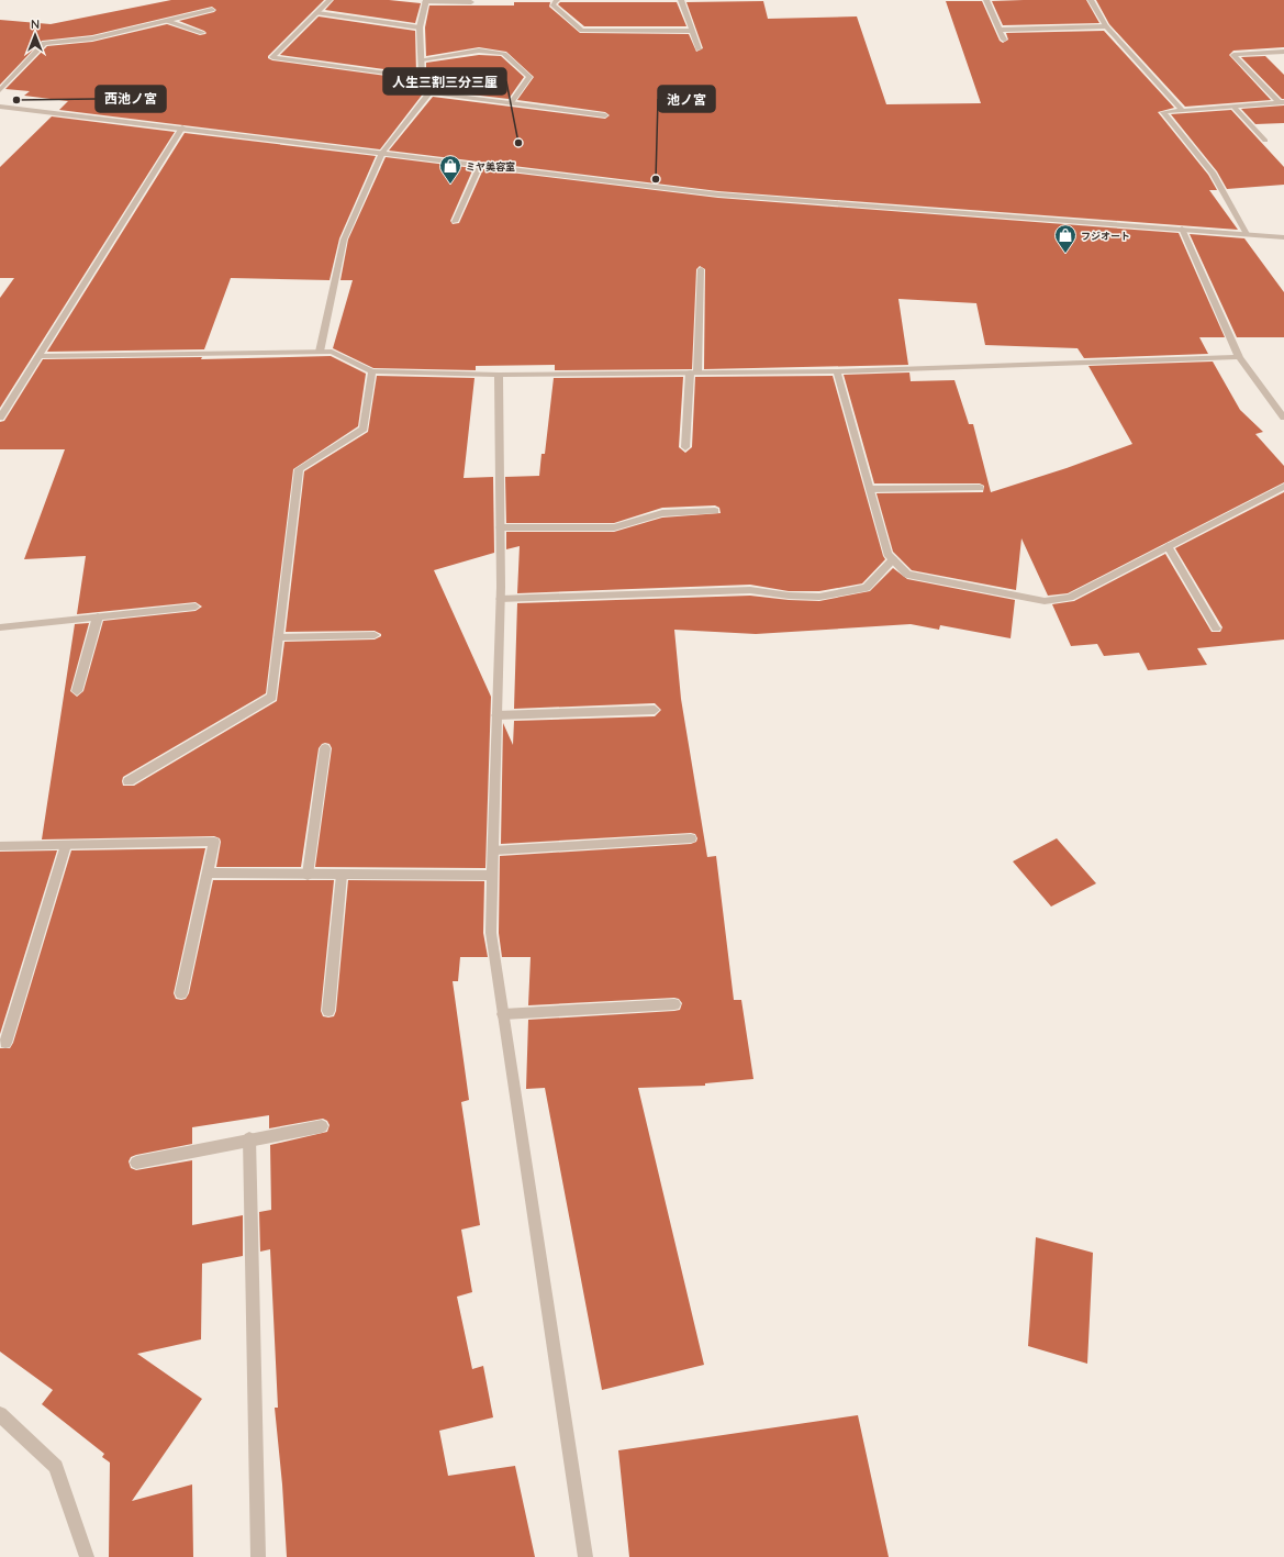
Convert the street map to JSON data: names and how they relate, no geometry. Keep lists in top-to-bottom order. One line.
{"places":{"other":["西池ノ宮","人生三割三分三厘","池ノ宮"],"shop":["ミヤ美容室","フジオート"]},"north":"top"}
